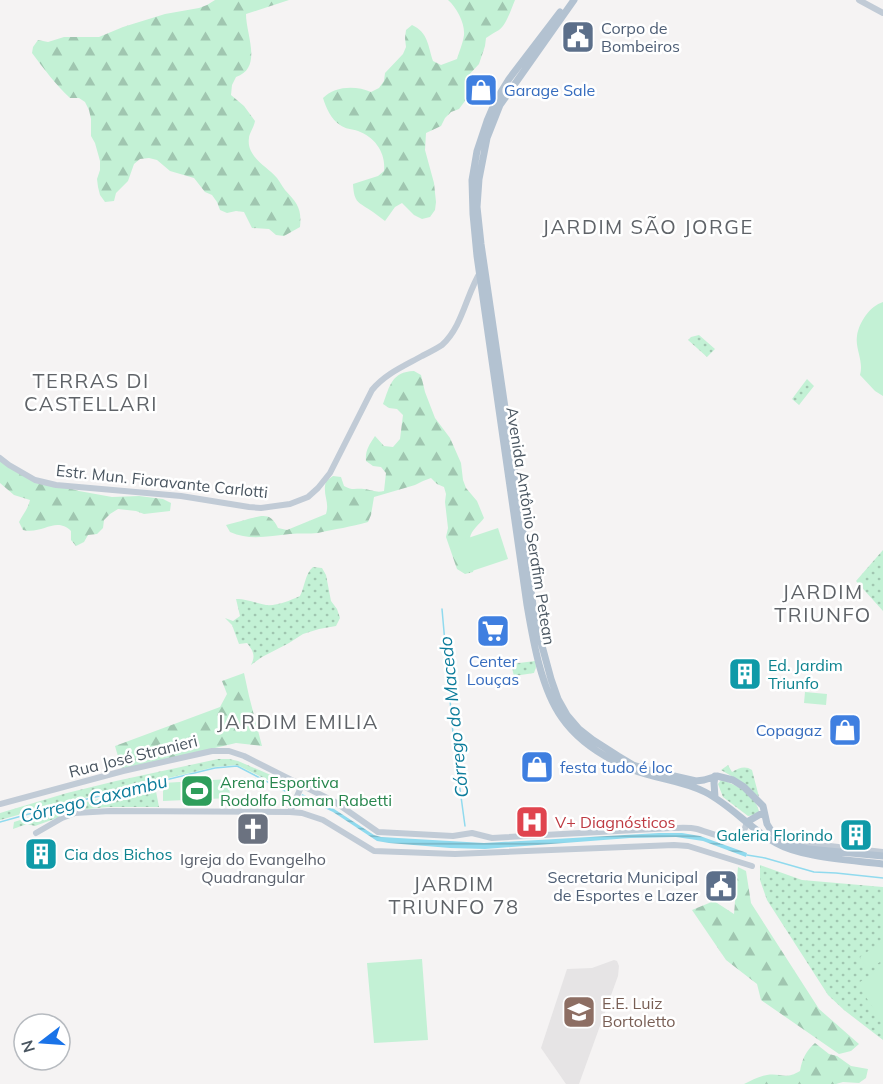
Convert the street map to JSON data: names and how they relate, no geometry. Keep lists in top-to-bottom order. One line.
{"streets":{"main road":["Avenida Antônio Serafim Petean"],"street":["Estr. Mun. Fioravante Carlotti","Rua José Stranieri"]},"crossings":[["Estr. Mun. Fioravante Carlotti","Avenida Antônio Serafim Petean"],["Avenida Antônio Serafim Petean","Rua José Stranieri"]],"districts":["JARDIM SÃO JORGE","TERRAS DI CASTELLARI","JARDIM TRIUNFO","JARDIM EMILIA","JARDIM TRIUNFO 78"],"water":["Córrego do Macedo","Córrego Caxambu"],"places":{"public building":["Corpo de Bombeiros","Secretaria Municipal de Esportes e Lazer"],"shop":["Garage Sale","Copagaz","festa tudo é loc"],"supermarket":["Center Louças"],"building":["Ed. Jardim Triunfo","Galeria Florindo","Cia dos Bichos"],"sports":["Arena Esportiva Rodolfo Roman Rabetti"],"hospital":["V+ Diagnósticos"],"church":["Igreja do Evangelho Quadrangular"],"school or university":["E.E. Luiz Bortoletto"]},"north":"left"}
